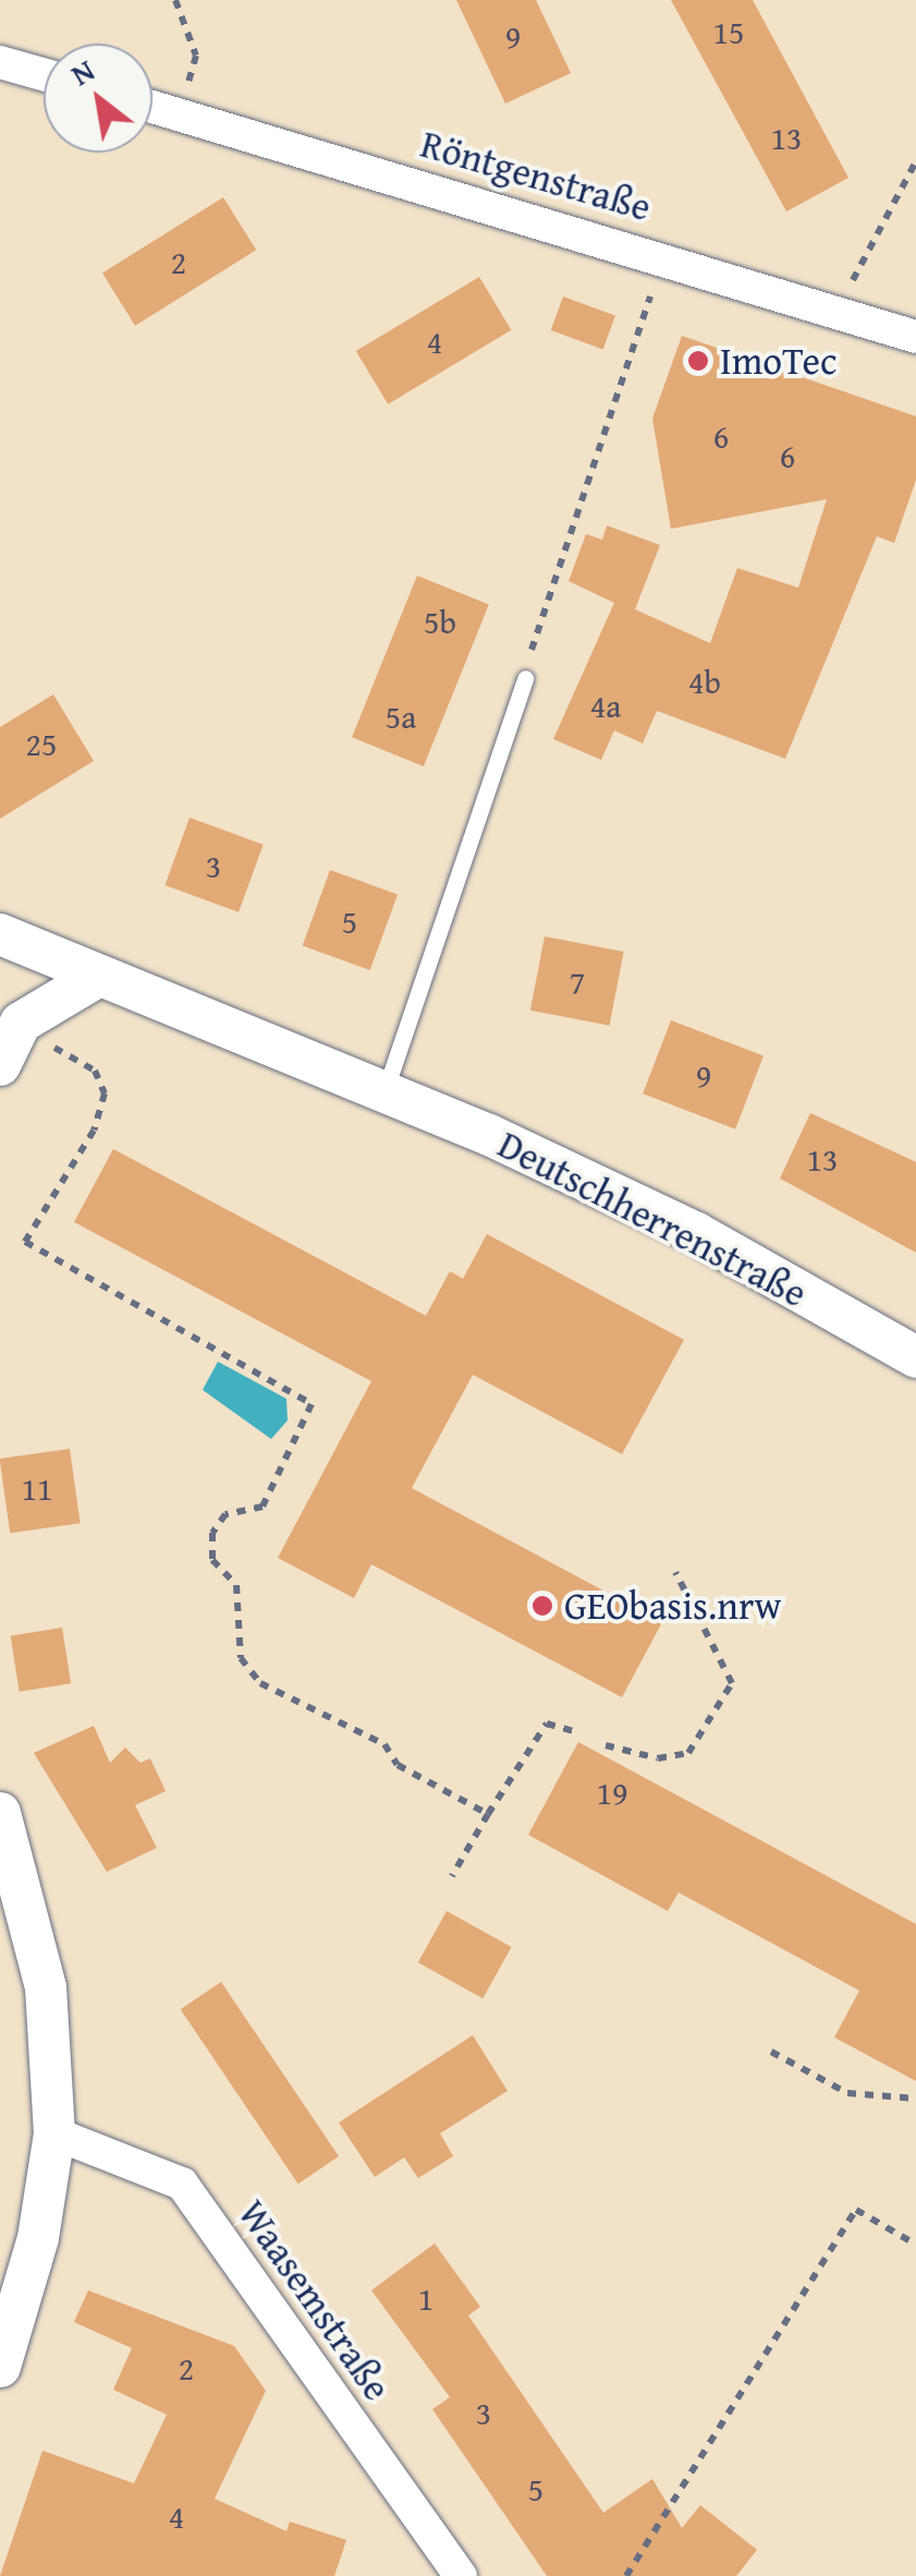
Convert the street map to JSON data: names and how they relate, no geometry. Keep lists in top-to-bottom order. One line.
{"streets":{"street":["Röntgenstraße","Deutschherrenstraße","Waasemstraße"]},"places":["ImoTec","GEObasis.nrw"],"house_numbers":["15","9","13","2","4","6","6","5b","4b","4a","5a","25","3","5","7","9","13","11","19","1","2","3","5","4"],"north":"top left"}
